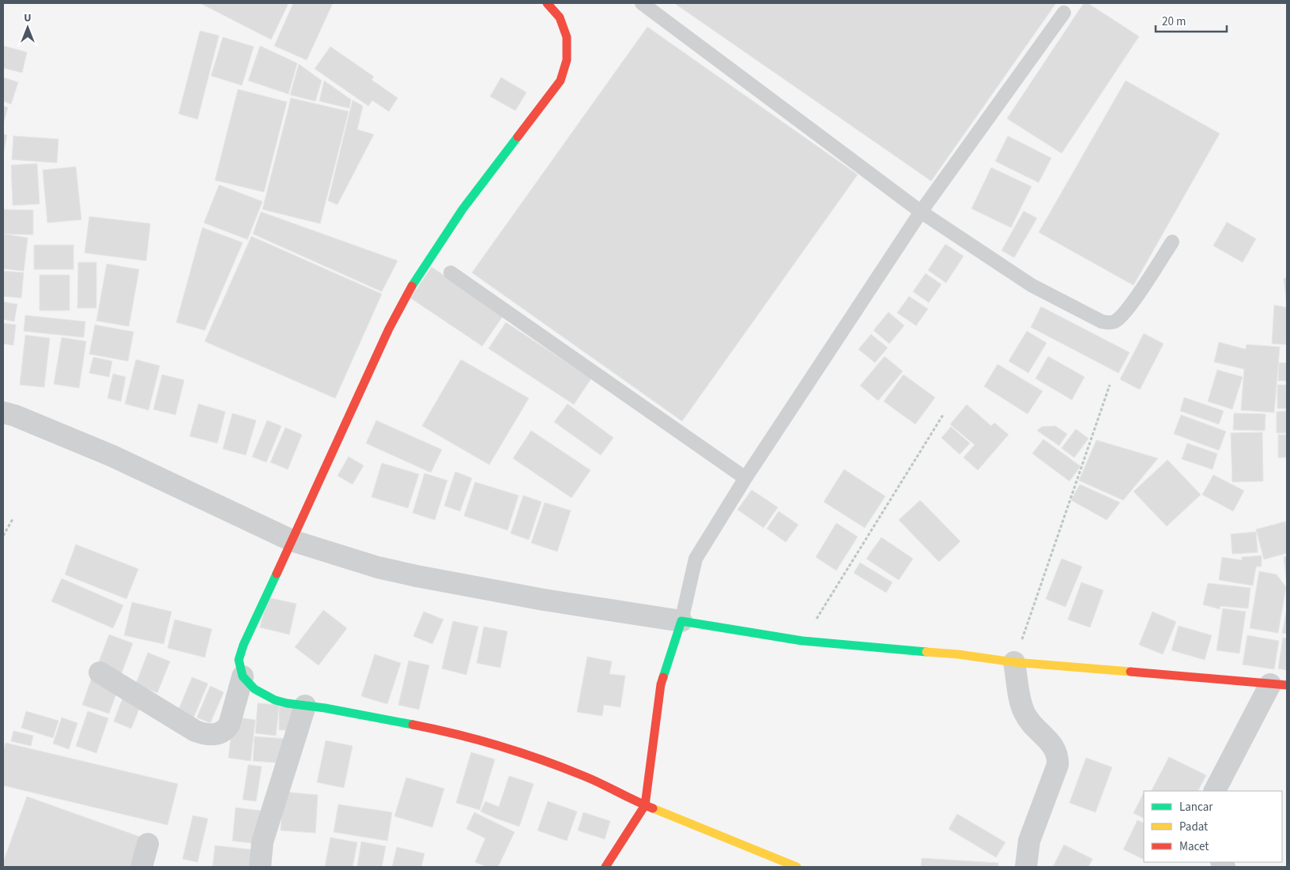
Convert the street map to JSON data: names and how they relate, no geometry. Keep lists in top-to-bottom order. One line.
{"legend":["Lancar","Padat","Macet"],"scale_bar":"20 m","north":"top"}
